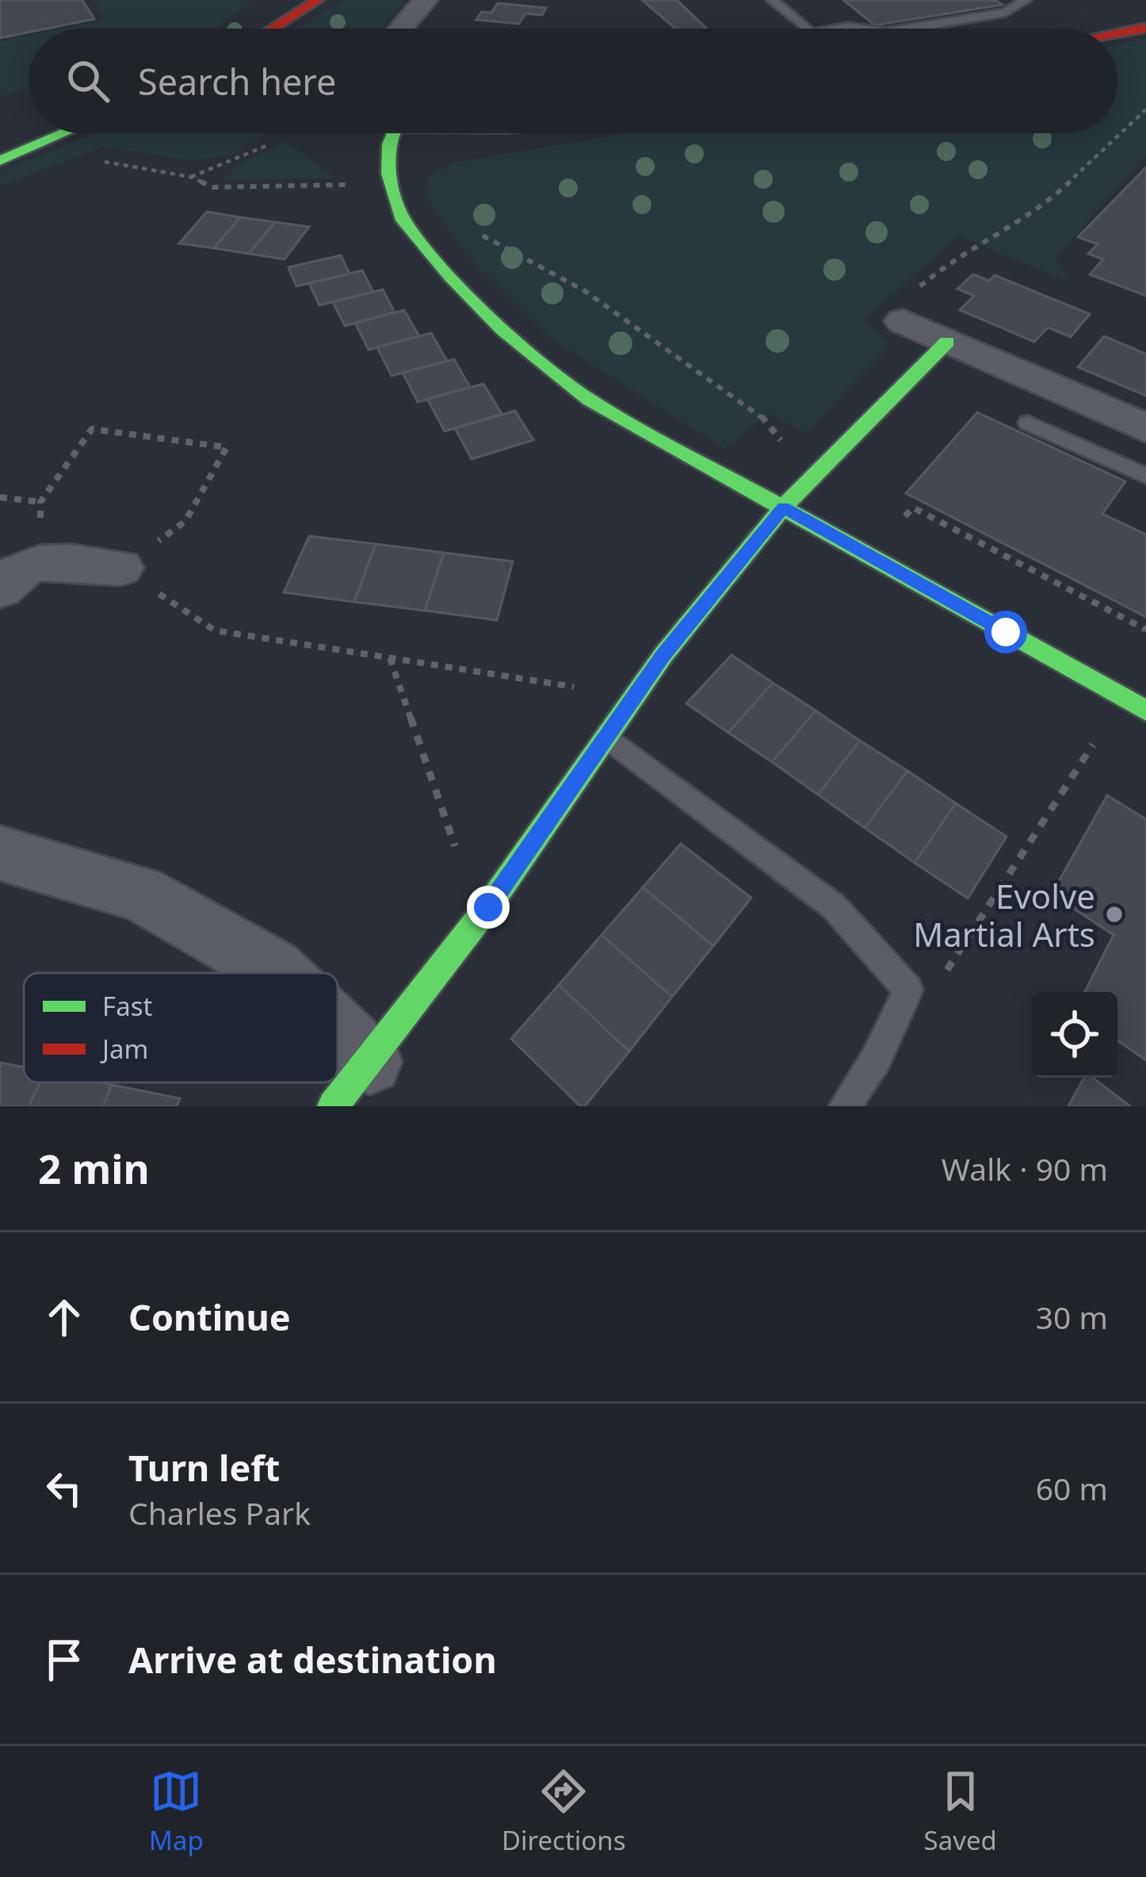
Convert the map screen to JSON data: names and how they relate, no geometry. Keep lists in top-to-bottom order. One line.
{"places":["Evolve Martial Arts"],"legend":["Fast","Jam"],"page":{"search":"Search here","heading":["2 min","Walk · 90 m"],"list":[["Continue","30 m"],["Turn left","Charles Park","60 m"],"Arrive at destination"],"nav":["Map","Directions","Saved"]}}
